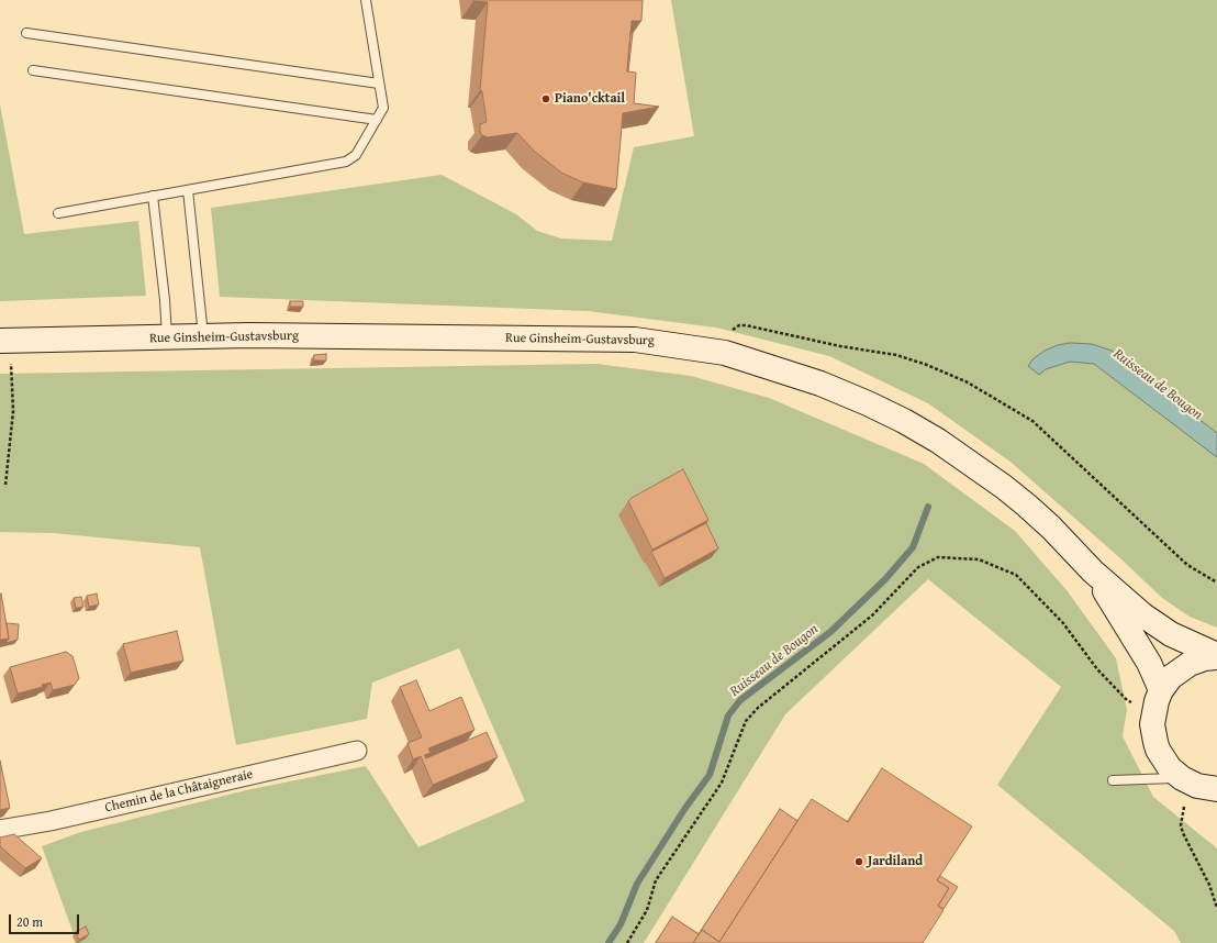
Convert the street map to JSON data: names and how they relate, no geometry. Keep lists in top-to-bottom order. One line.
{"streets":{"street":["Rue Ginsheim-Gustavsburg","Chemin de la Châtaigneraie"]},"water":["Ruisseau de Bougon"],"places":["Piano'cktail","Jardiland"],"scale_bar":"20 m"}
